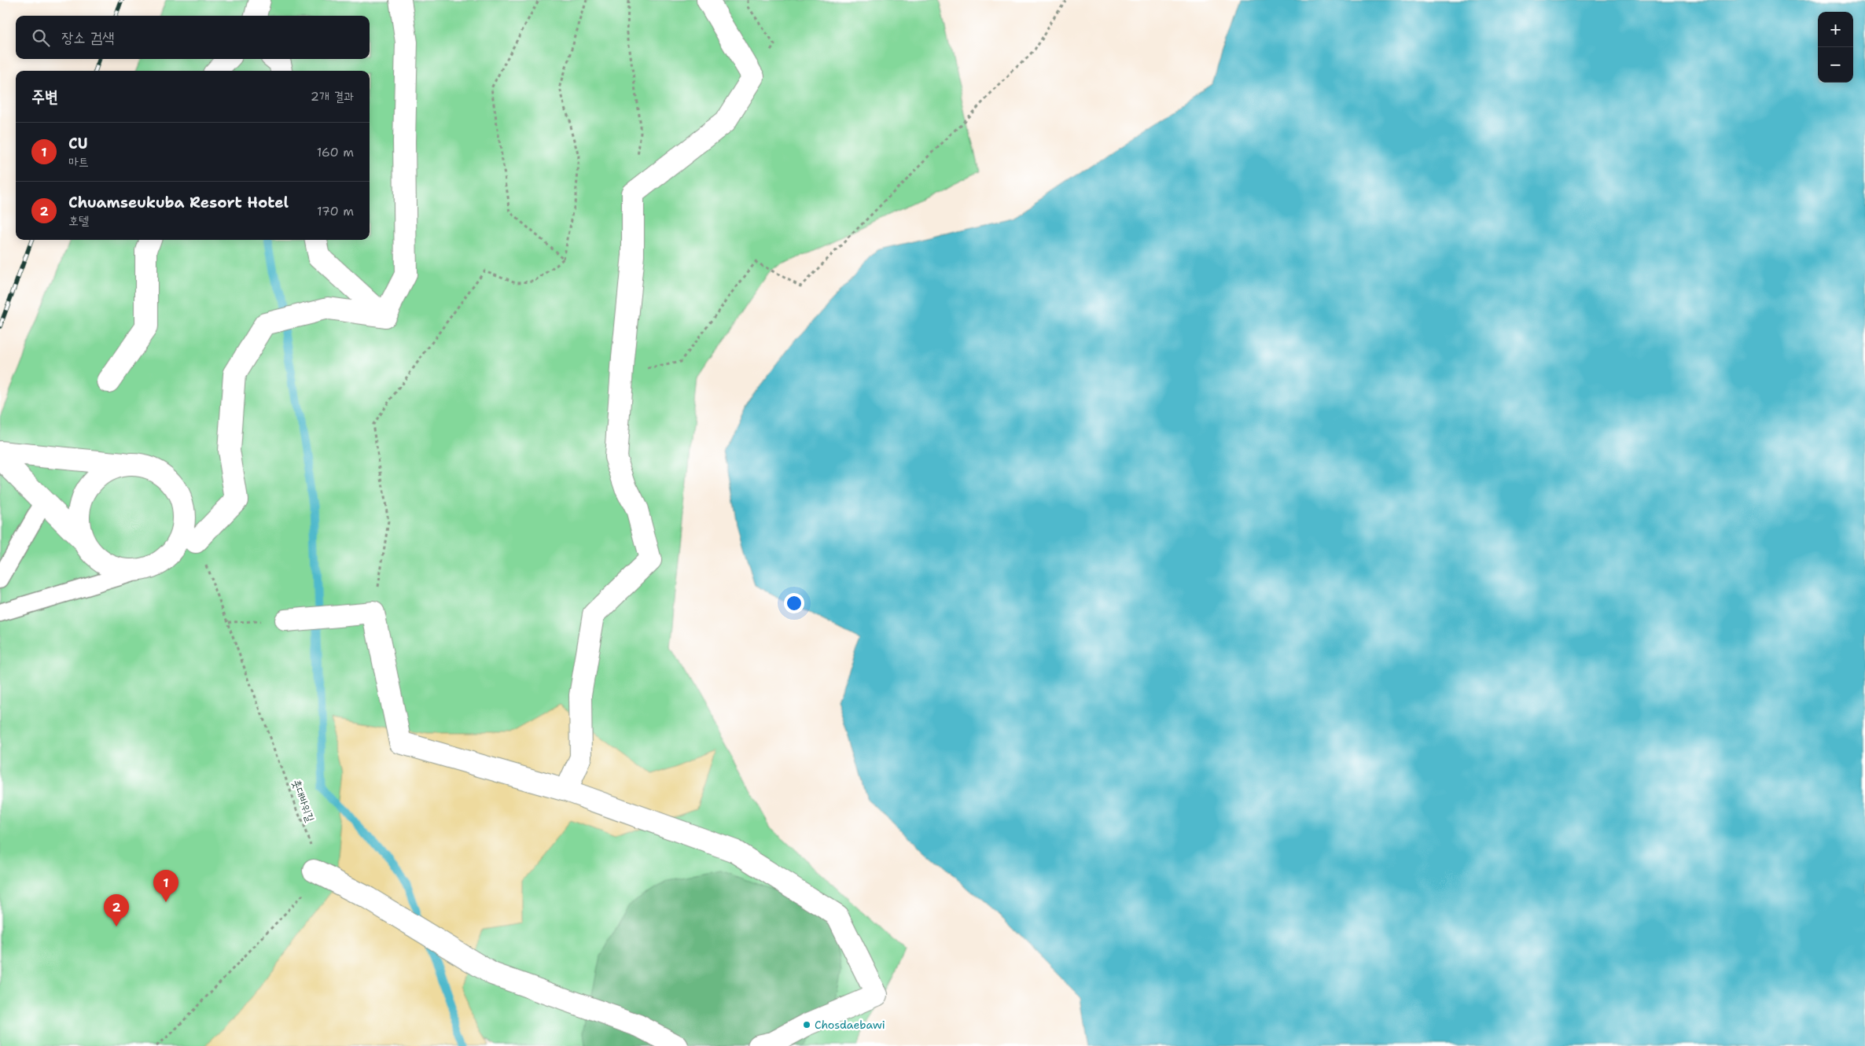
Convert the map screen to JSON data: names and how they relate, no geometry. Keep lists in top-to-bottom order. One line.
{"streets":{"path":["촛대바위길"]},"places":["Chosdaebawi"],"page":{"map_buttons":["+","−"],"search":"장소 검색","heading":["주변","2개 결과"],"list":[{"mark":"1","name":"CU","note":"마트","value":"160 m"},{"mark":"2","name":"Chuamseukuba Resort Hotel","note":"호텔","value":"170 m"}],"pins":["1","2"]}}
